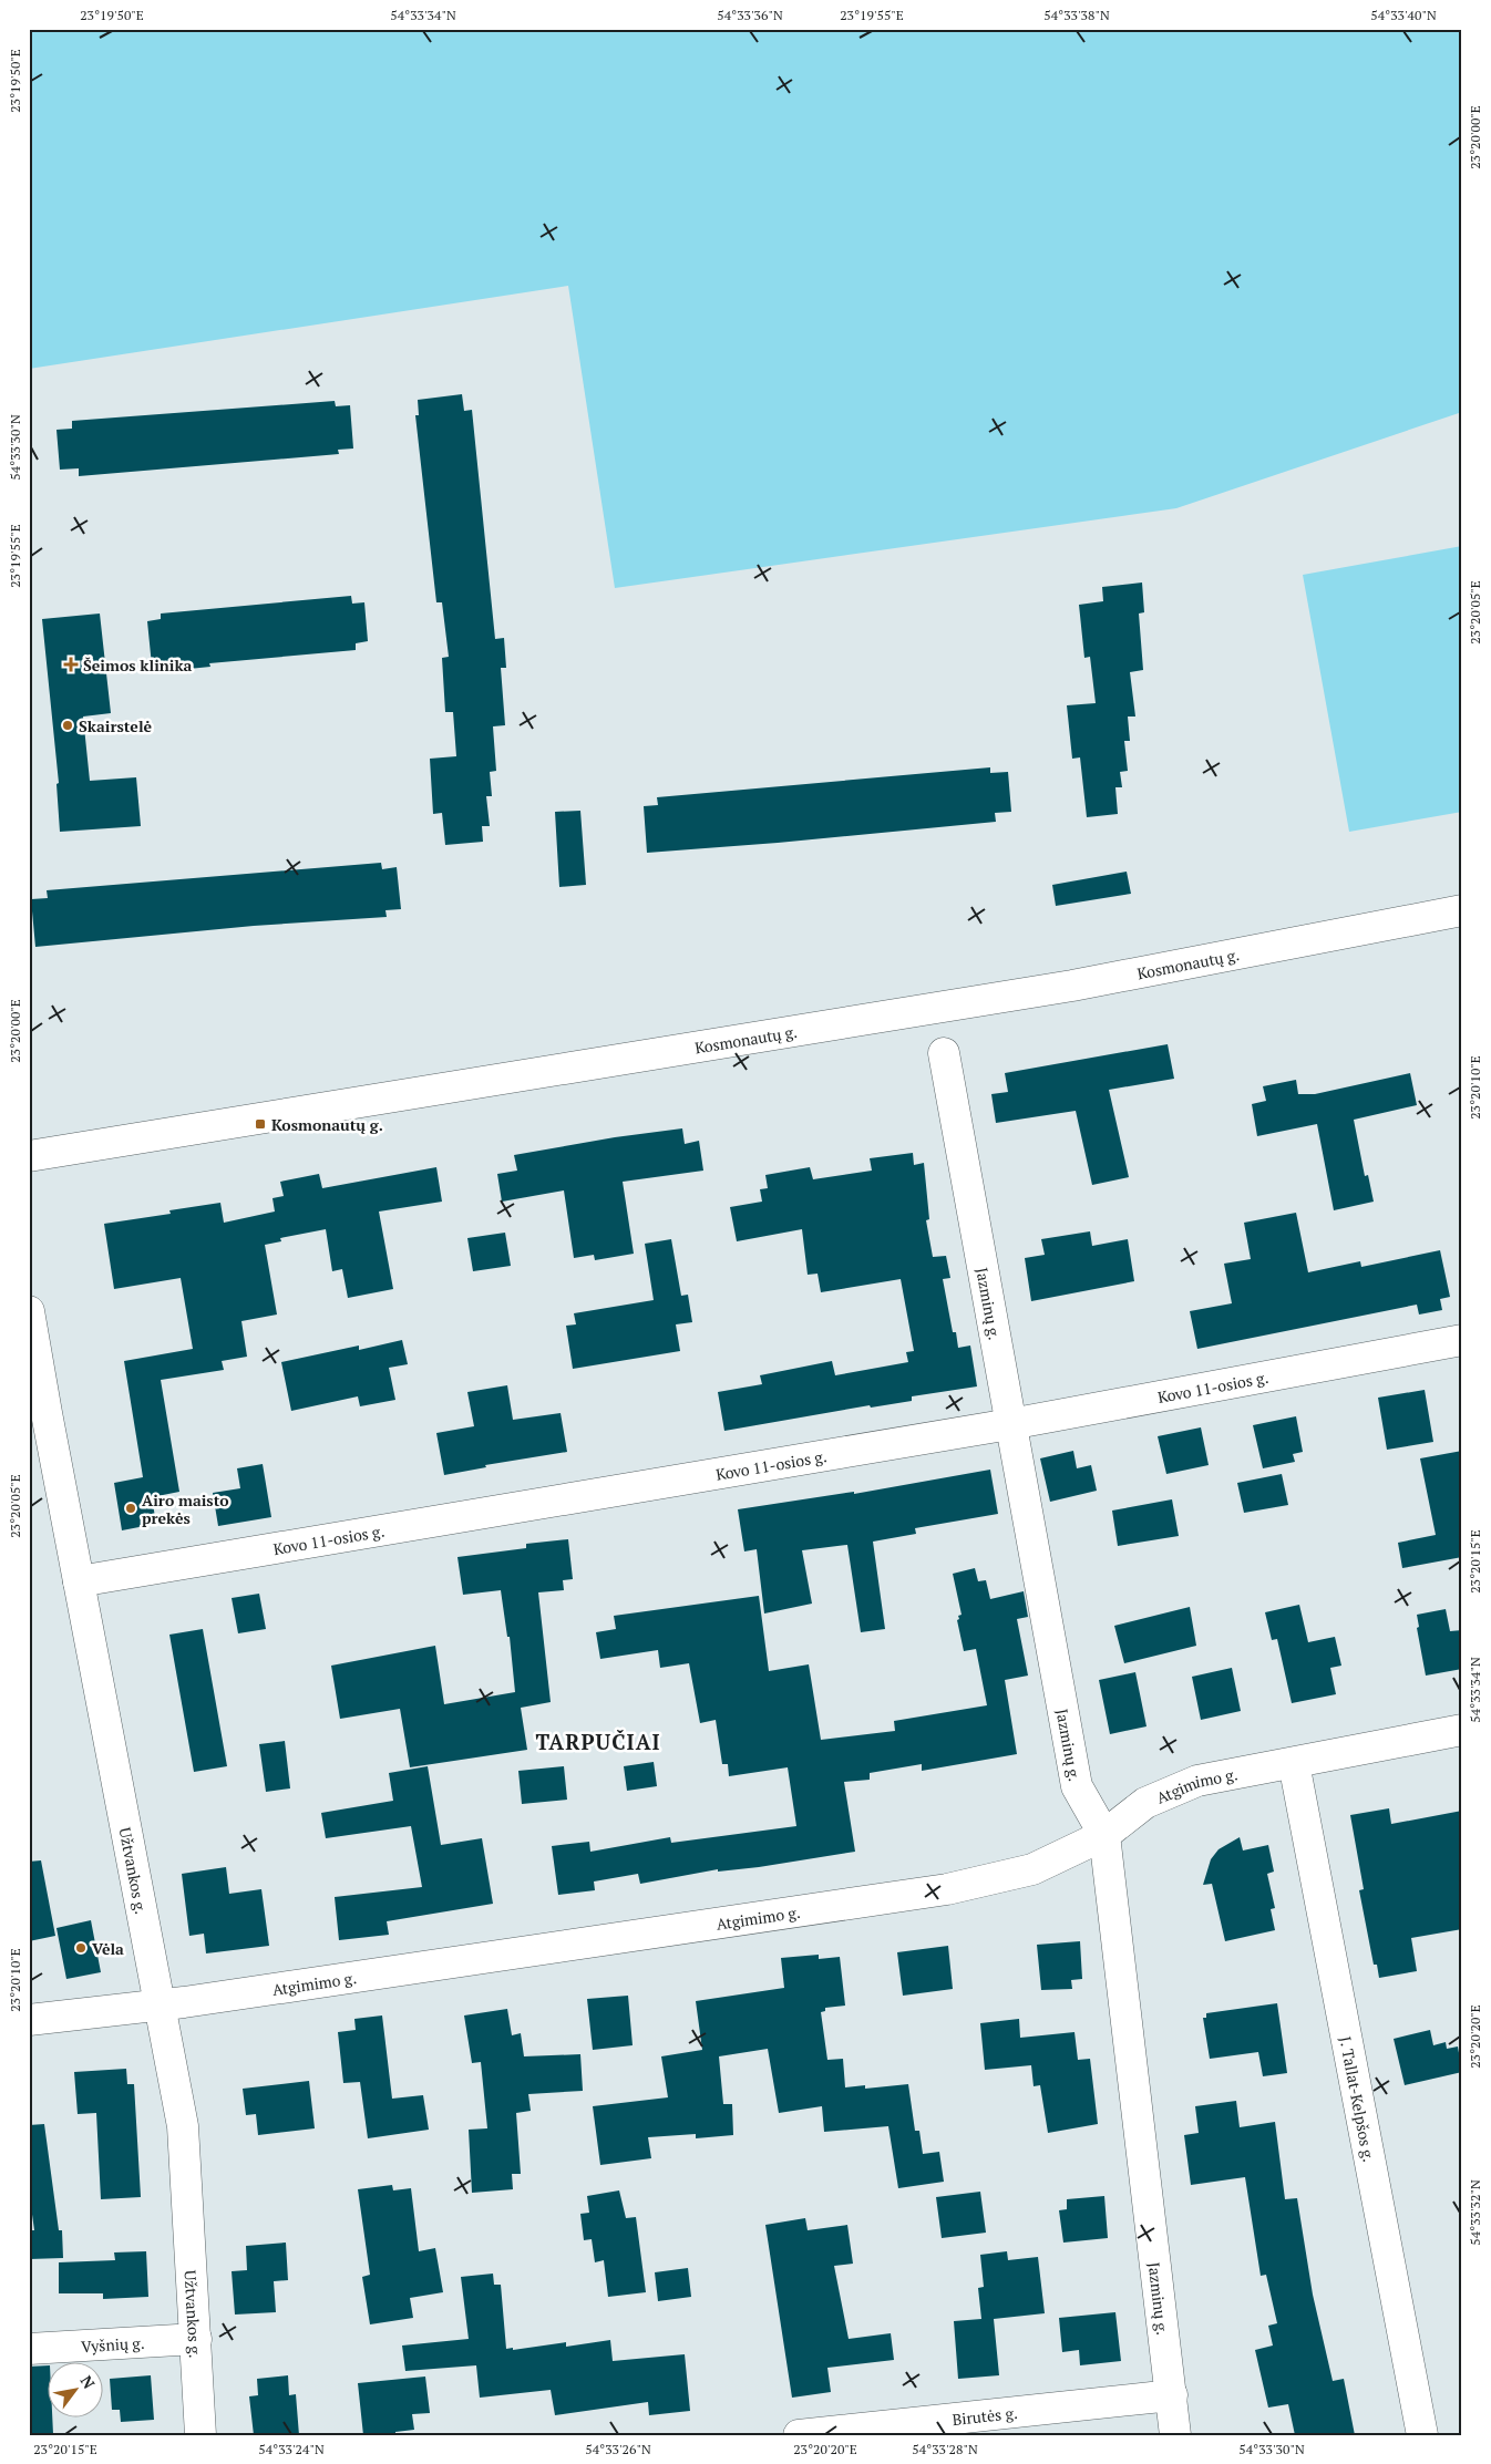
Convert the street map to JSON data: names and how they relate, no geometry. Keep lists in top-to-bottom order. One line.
{"streets":{"street":["Kosmonautų g.","Jazminų g.","Kovo 11-osios g.","Atgimimo g.","Užtvankos g.","J. Tallat-Kelpšos g.","Vyšnių g.","Birutės g."]},"crossings":[["Jazminų g.","Kovo 11-osios g."],["Jazminų g.","Atgimimo g."],["Jazminų g.","Birutės g."],["Kovo 11-osios g.","Užtvankos g."],["Atgimimo g.","Užtvankos g."],["Atgimimo g.","J. Tallat-Kelpšos g."],["Užtvankos g.","Vyšnių g."]],"districts":["TARPUČIAI"],"places":{"health":["Šeimos klinika"],"other":["Skairstelė","Airo maisto prekės","Vėla"],"transit":["Kosmonautų g."]},"north":"top right","coordinates":["23°19'50\"E","54°33'34\"N","54°33'36\"N","23°19'55\"E","54°33'38\"N","54°33'40\"N","23°20'00\"E","54°33'30\"N","23°20'05\"E","23°20'10\"E","23°20'15\"E","23°20'20\"E","54°33'32\"N","54°33'24\"N","54°33'26\"N","54°33'28\"N"]}
